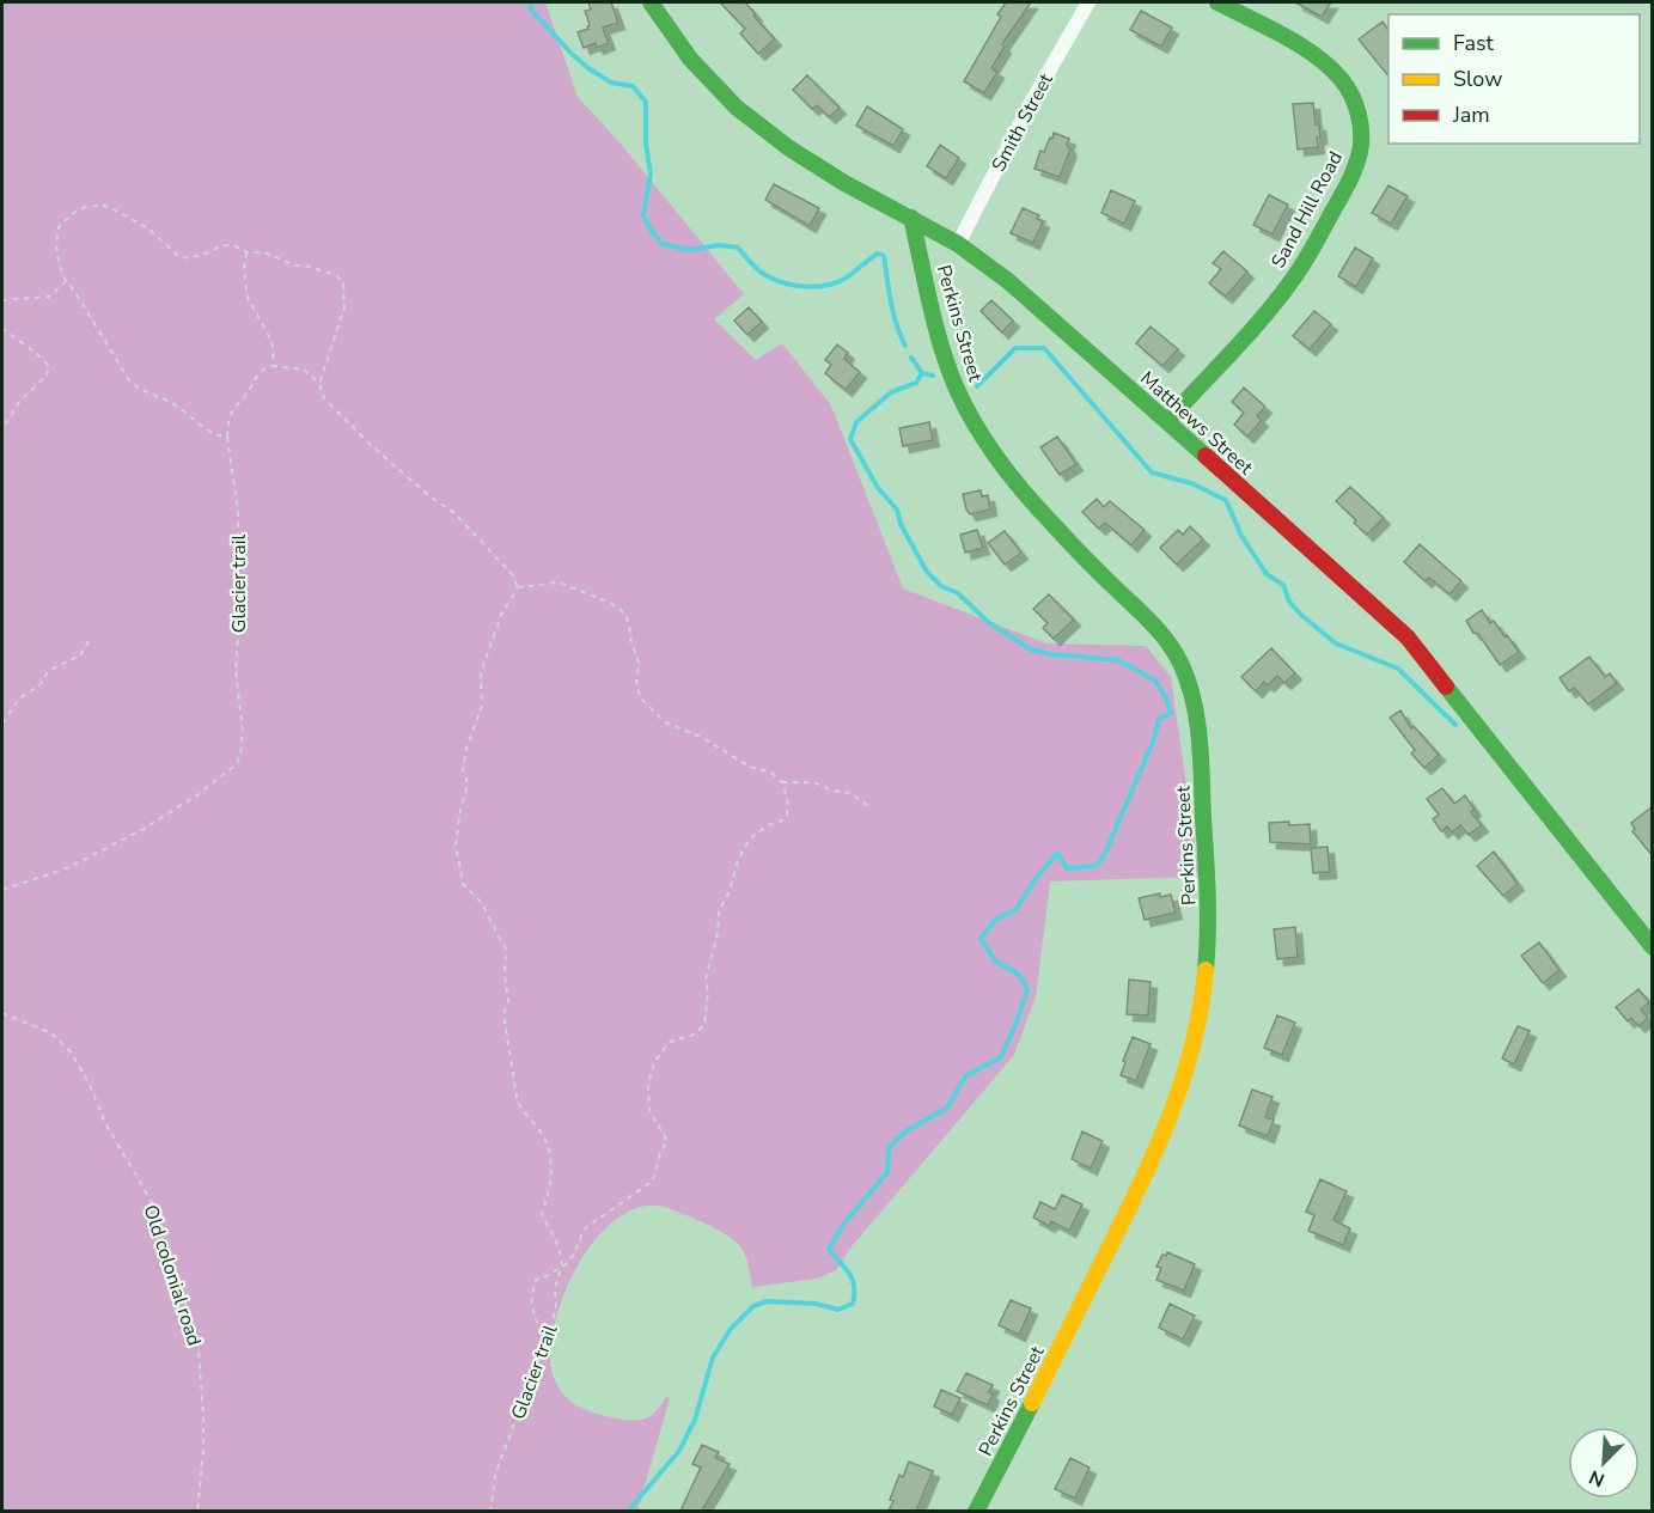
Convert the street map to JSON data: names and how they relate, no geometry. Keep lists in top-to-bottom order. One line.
{"streets":{"street":["Smith Street","Sand Hill Road","Perkins Street","Matthews Street"],"path":["Glacier trail","Old colonial road"]},"crossings":[["Smith Street","Matthews Street"],["Sand Hill Road","Matthews Street"],["Perkins Street","Matthews Street"]],"legend":["Fast","Slow","Jam"],"north":"bottom left"}
